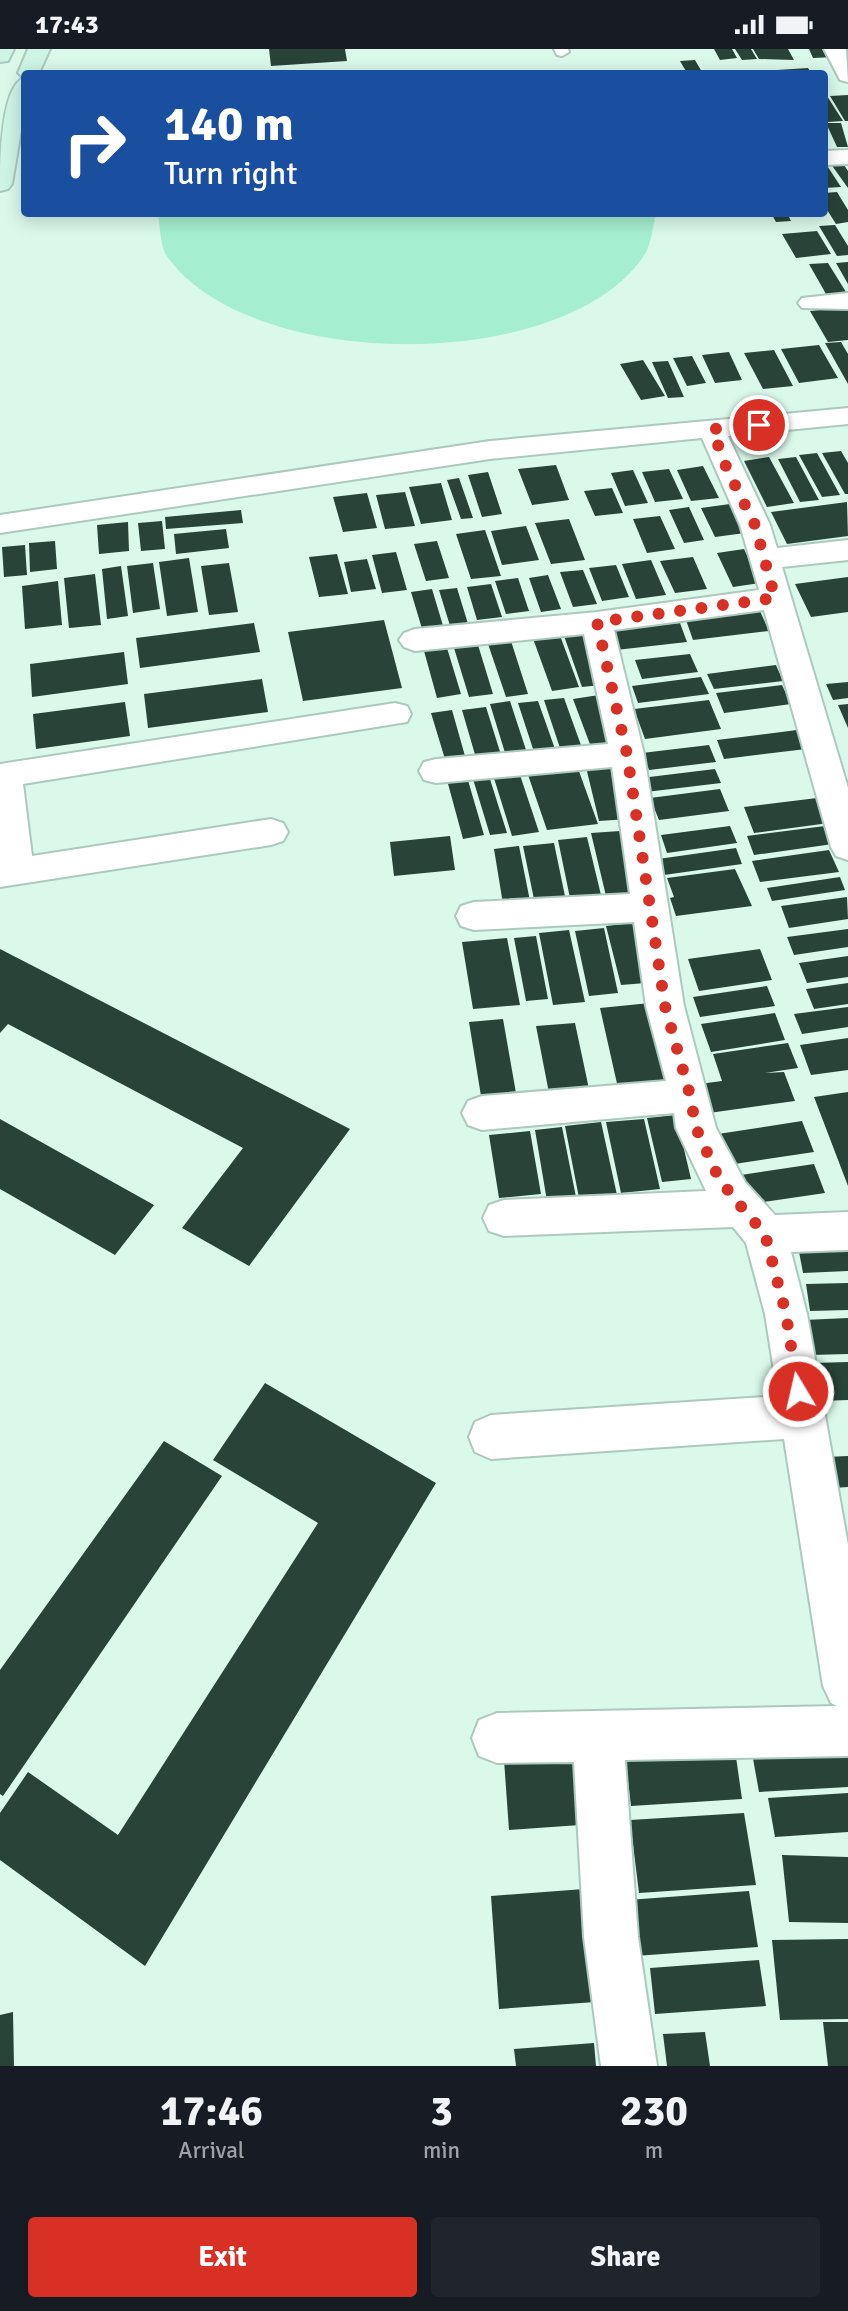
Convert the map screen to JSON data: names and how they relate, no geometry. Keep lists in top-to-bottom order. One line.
{"page":{"status":"17:43","turn":["140 m","Turn right"],"eta":["17:46","Arrival","3","min","230","m"],"buttons":["Exit","Share"]}}
